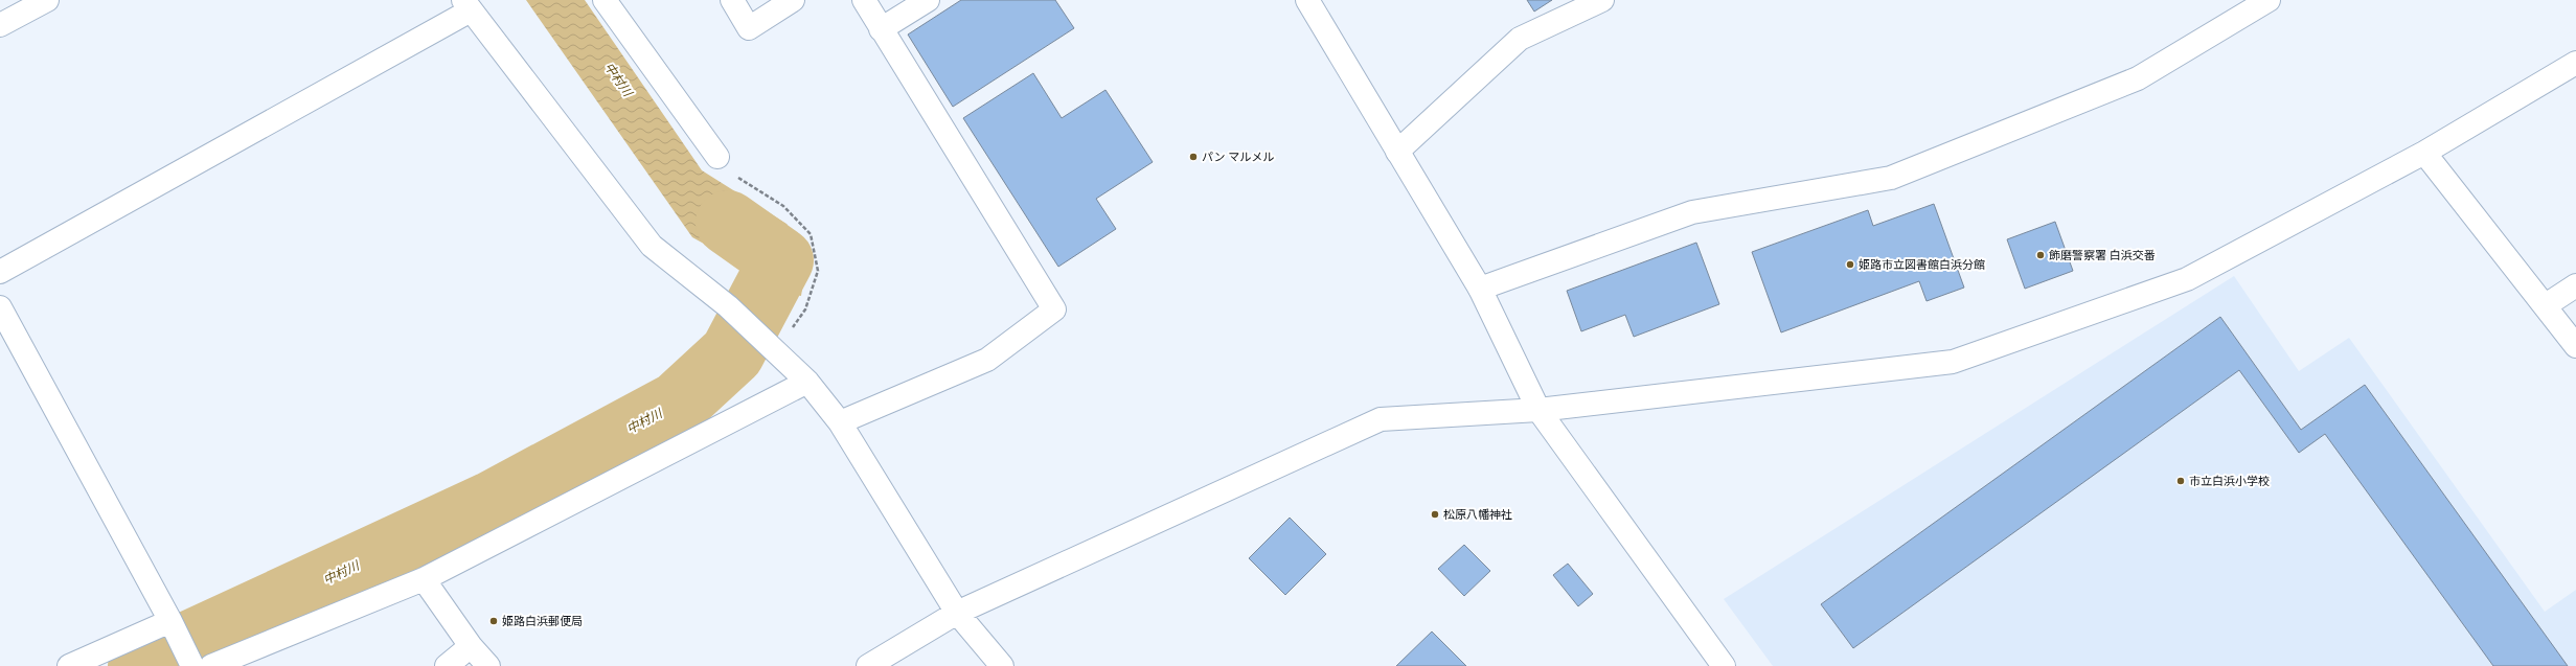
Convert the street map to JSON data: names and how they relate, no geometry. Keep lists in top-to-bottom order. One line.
{"water":["中村川"],"places":["パン マルメル","飾磨警察署 白浜交番","姫路市立図書館白浜分館","市立白浜小学校","松原八幡神社","姫路白浜郵便局"]}
